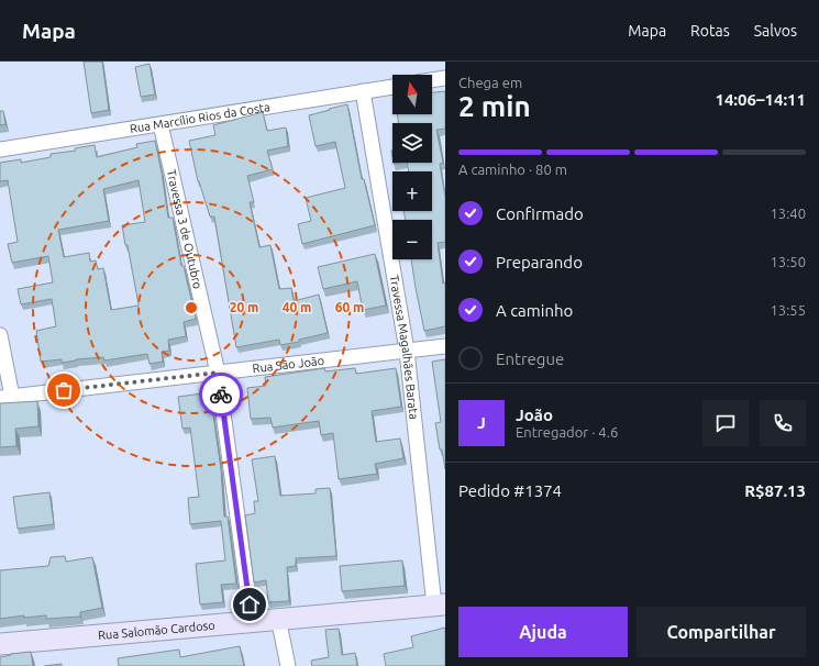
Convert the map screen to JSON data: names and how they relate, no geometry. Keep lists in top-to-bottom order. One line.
{"streets":{"street":["Rua Marcílio Rios da Costa","Travessa 3 de Outubro","Travessa Magalhães Barata","Rua São João","Rua Salomão Cardoso"]},"crossings":[["Rua Marcílio Rios da Costa","Travessa 3 de Outubro"],["Rua Marcílio Rios da Costa","Travessa Magalhães Barata"],["Travessa 3 de Outubro","Rua São João"],["Travessa 3 de Outubro","Rua Salomão Cardoso"],["Travessa Magalhães Barata","Rua São João"],["Travessa Magalhães Barata","Rua Salomão Cardoso"]],"north":"top","page":{"header":"Mapa","nav":["Mapa","Rotas","Salvos"],"heading":["2 min","Chega em","14:06–14:11"],"panel":["João","Entregador · 4.6","Pedido #1374","R$87.13"],"map_buttons":["+","−"],"bar":"A caminho · 80 m","list":[["Confirmado","13:40"],["Preparando","13:50"],["A caminho","13:55"],"Entregue"],"round":"J","buttons":["Ajuda","Compartilhar"]},"rings":["20 m","40 m","60 m"]}
